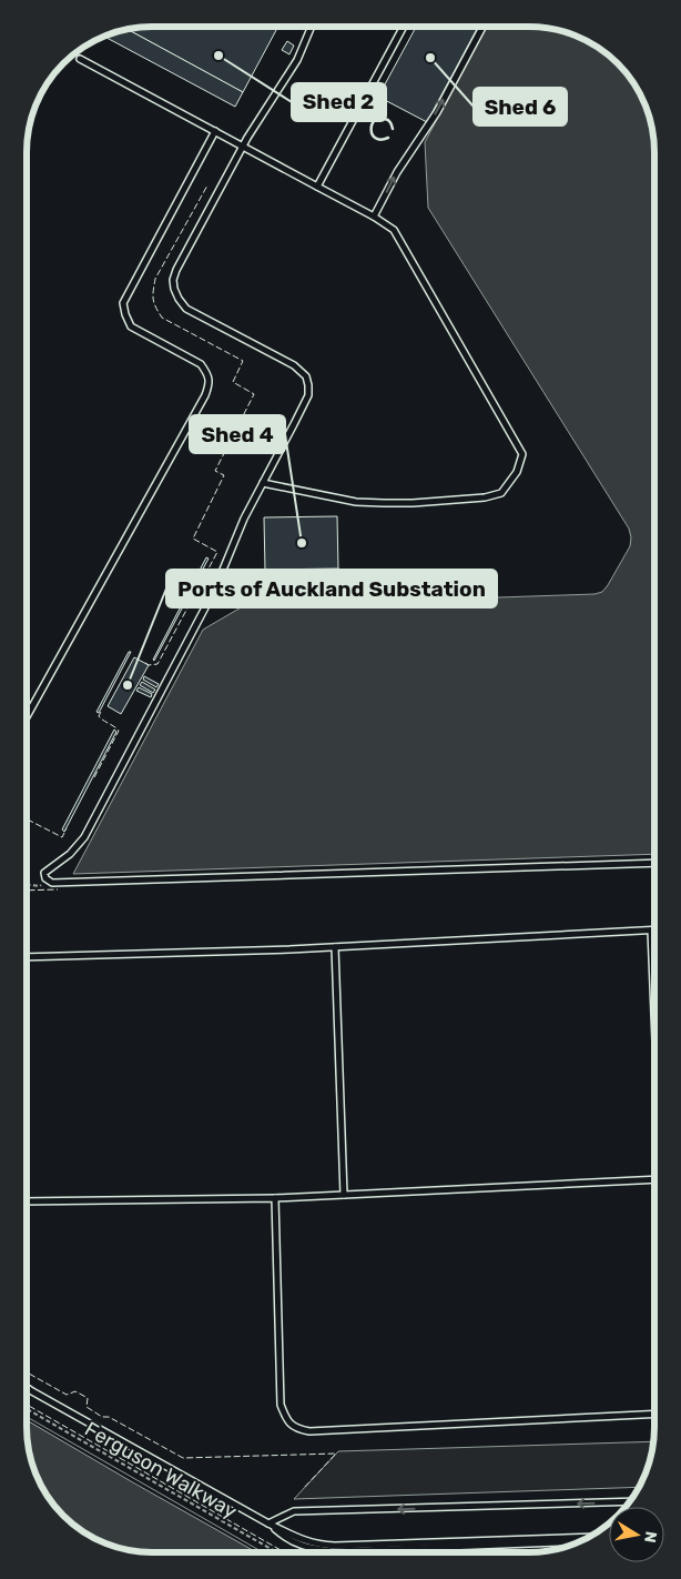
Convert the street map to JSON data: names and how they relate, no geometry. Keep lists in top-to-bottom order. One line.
{"streets":{"path":["Ferguson Walkway"]},"places":["Shed 2","Shed 6","Shed 4","Ports of Auckland Substation"],"north":"right"}
